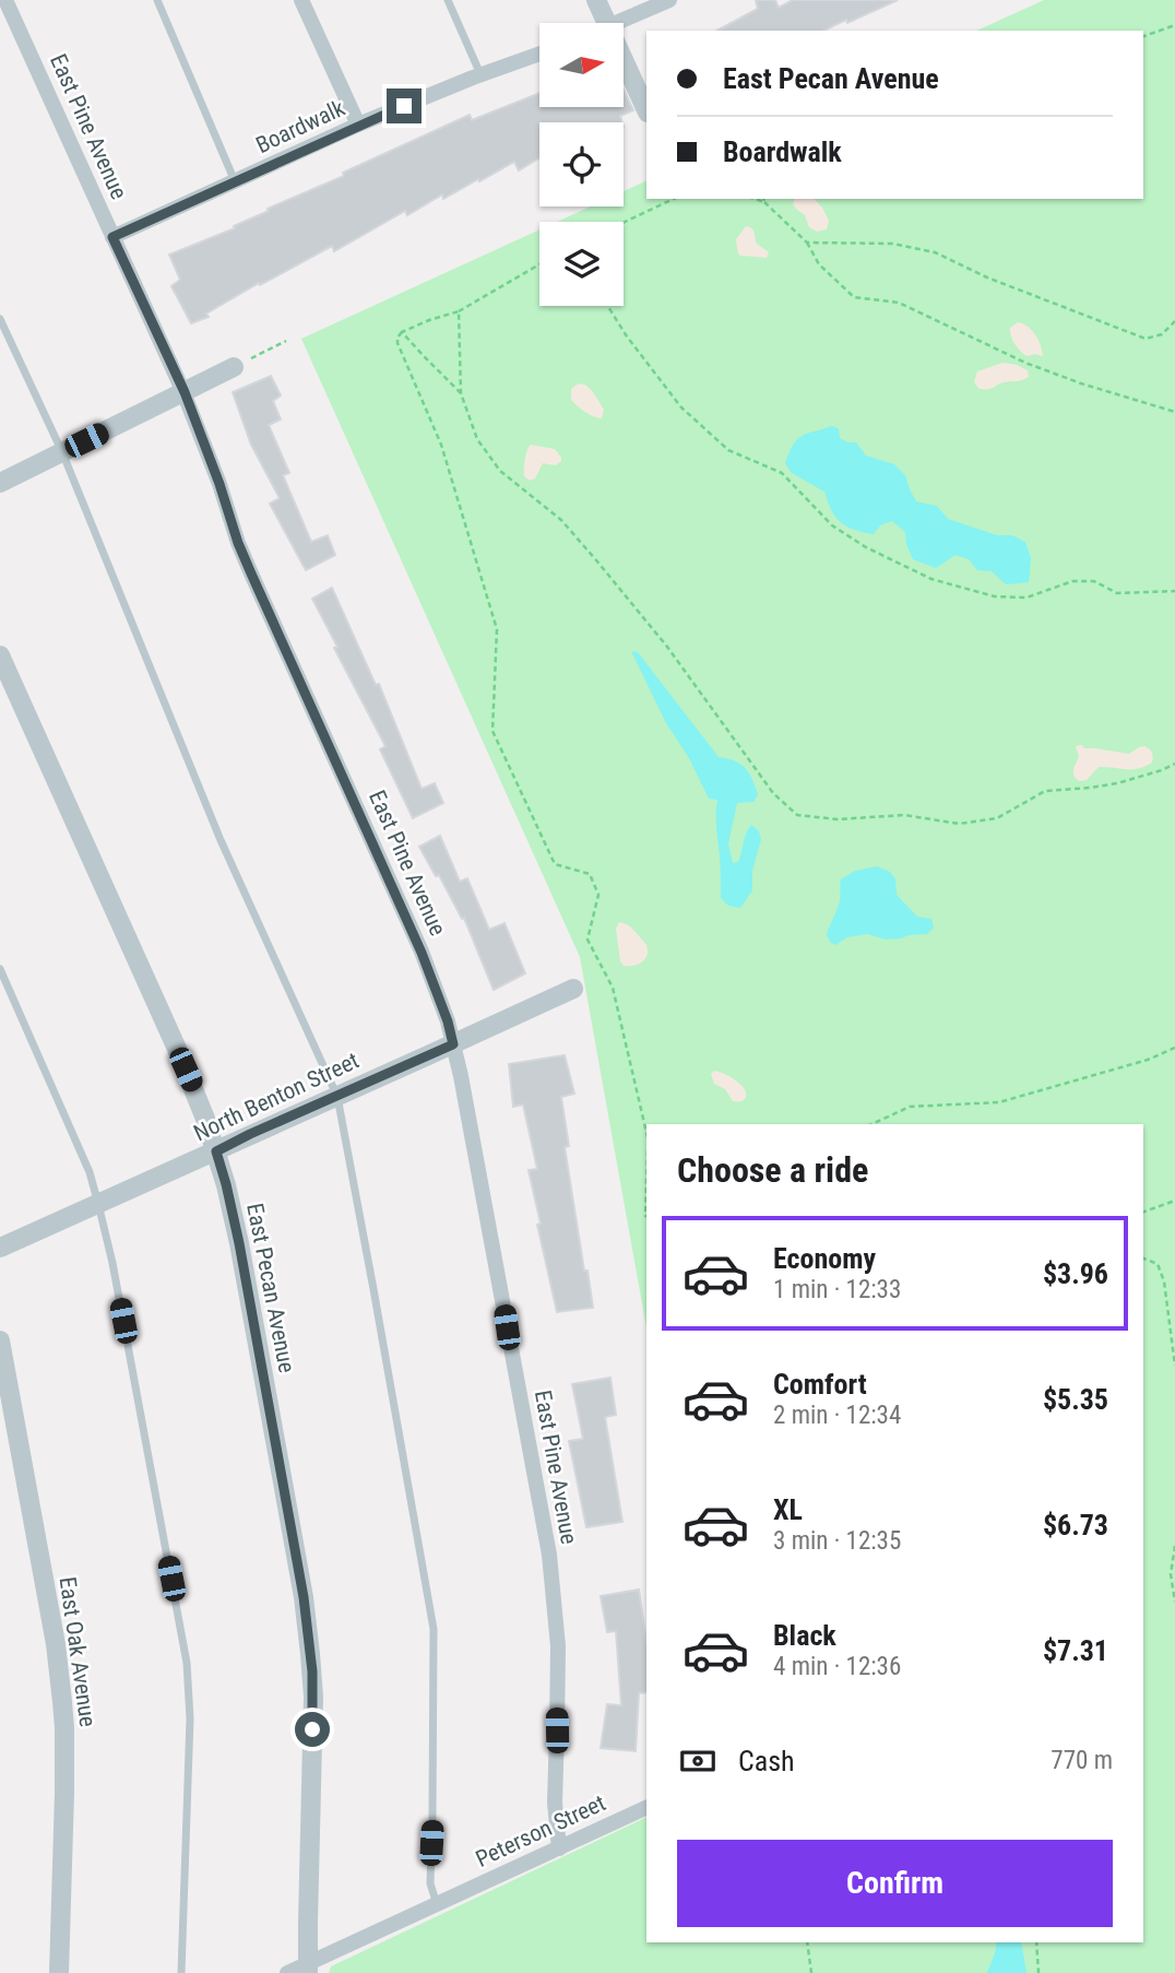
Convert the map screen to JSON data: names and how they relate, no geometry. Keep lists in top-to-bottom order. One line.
{"streets":{"street":["East Pine Avenue","Boardwalk","North Benton Street","East Pecan Avenue","East Oak Avenue","Peterson Street"]},"crossings":[["East Pine Avenue","Boardwalk"],["East Pine Avenue","North Benton Street"],["East Pine Avenue","Peterson Street"],["North Benton Street","East Pecan Avenue"],["East Pecan Avenue","Peterson Street"]],"north":"right","page":{"banner":["East Pecan Avenue","Boardwalk"],"heading":"Choose a ride","list":[{"name":"Economy","note":"1 min · 12:33","value":"$3.96"},{"name":"Comfort","note":"2 min · 12:34","value":"$5.35"},{"name":"XL","note":"3 min · 12:35","value":"$6.73"},{"name":"Black","note":"4 min · 12:36","value":"$7.31"}],"pay":["Cash","770 m"],"buttons":"Confirm"}}
